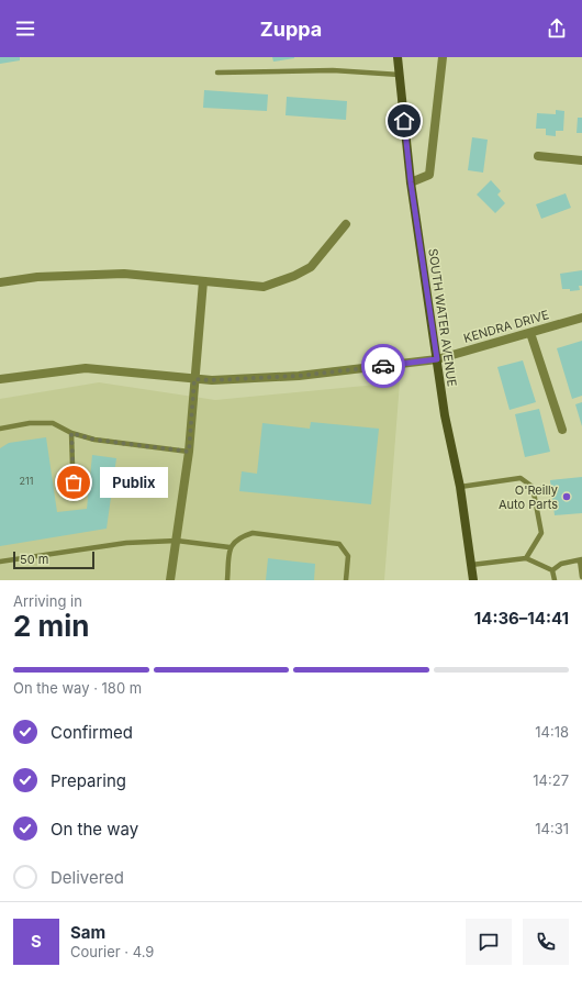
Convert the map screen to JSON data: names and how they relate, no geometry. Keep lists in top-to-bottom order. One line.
{"streets":{"main road":["SOUTH WATER AVENUE"],"street":["KENDRA DRIVE"]},"crossings":[["SOUTH WATER AVENUE","KENDRA DRIVE"]],"places":["Publix","O'Reilly Auto Parts"],"house_numbers":["211"],"scale_bar":"50 m","page":{"header":"Zuppa","bubble":"Publix","scale":"50 m","heading":["2 min","Arriving in","14:36–14:41"],"panel":["Sam","Courier · 4.9"],"bar":"On the way · 180 m","list":[["Confirmed","14:18"],["Preparing","14:27"],["On the way","14:31"],"Delivered"],"round":"S"}}
